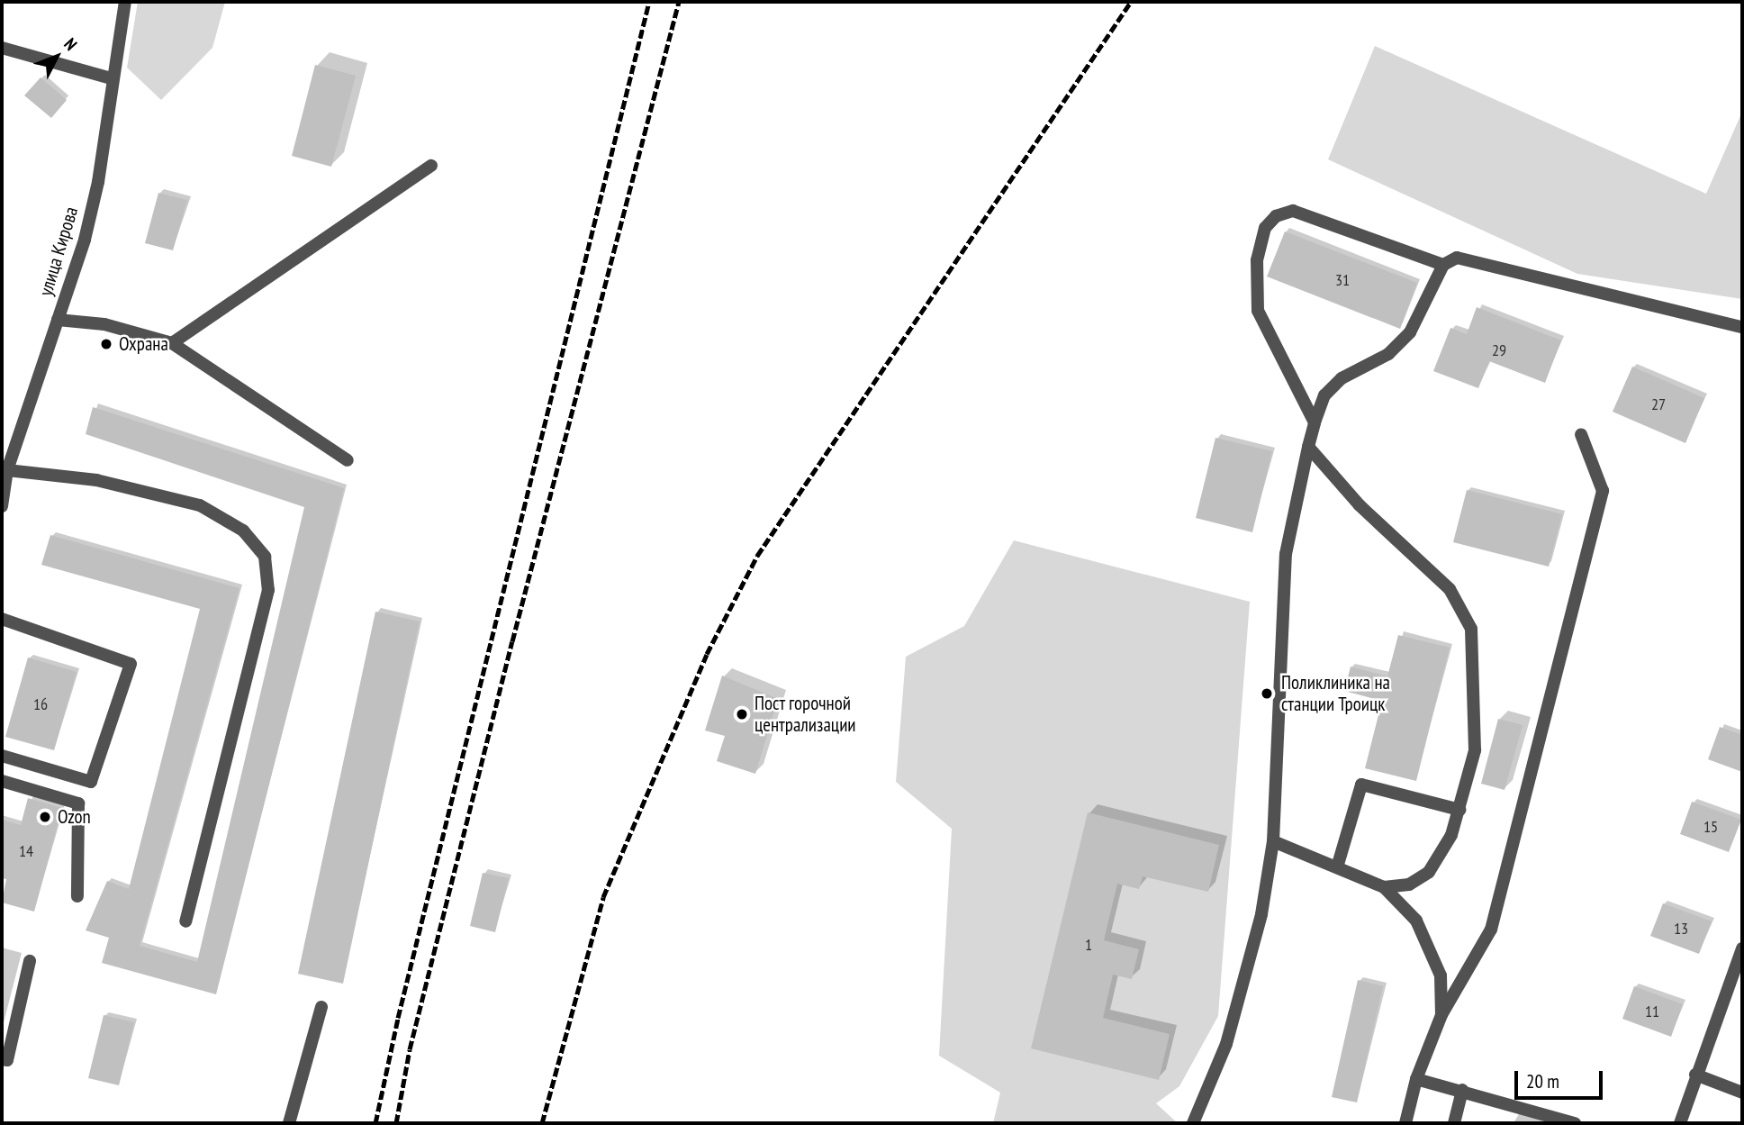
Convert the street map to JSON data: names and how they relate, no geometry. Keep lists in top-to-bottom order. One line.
{"streets":{"street":["улица Кирова"]},"places":["Охрана","Поликлиника на станции Троицк","Пост горочной централизации","Ozon"],"house_numbers":["31","29","27","16","15","14","13","1","11"],"scale_bar":"20 m","north":"top right"}
